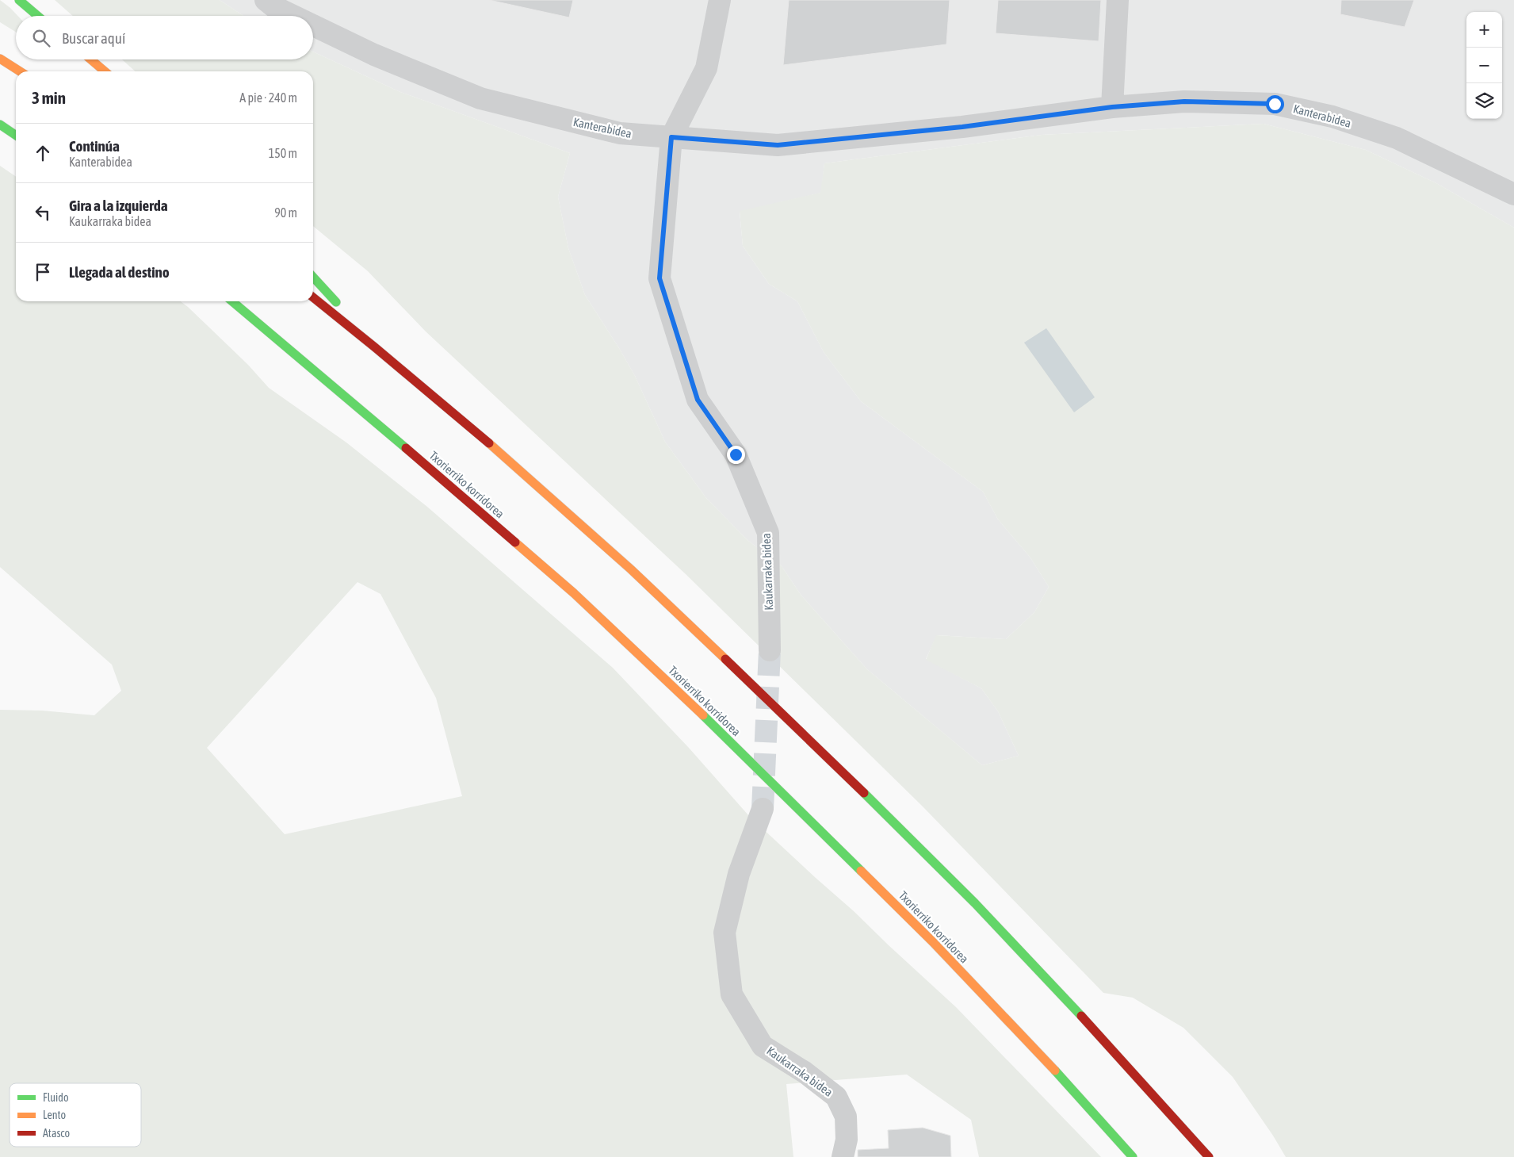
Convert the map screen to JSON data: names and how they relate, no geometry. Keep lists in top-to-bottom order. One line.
{"streets":{"highway":["Txorierriko korridorea"],"street":["Kanterabidea","Kaukarraka bidea"]},"crossings":[["Kanterabidea","Kaukarraka bidea"]],"legend":["Fluido","Lento","Atasco"],"page":{"map_buttons":["+","−"],"search":"Buscar aquí","heading":["3 min","A pie · 240 m"],"list":[["Continúa","Kanterabidea","150 m"],["Gira a la izquierda","Kaukarraka bidea","90 m"],"Llegada al destino"]}}
